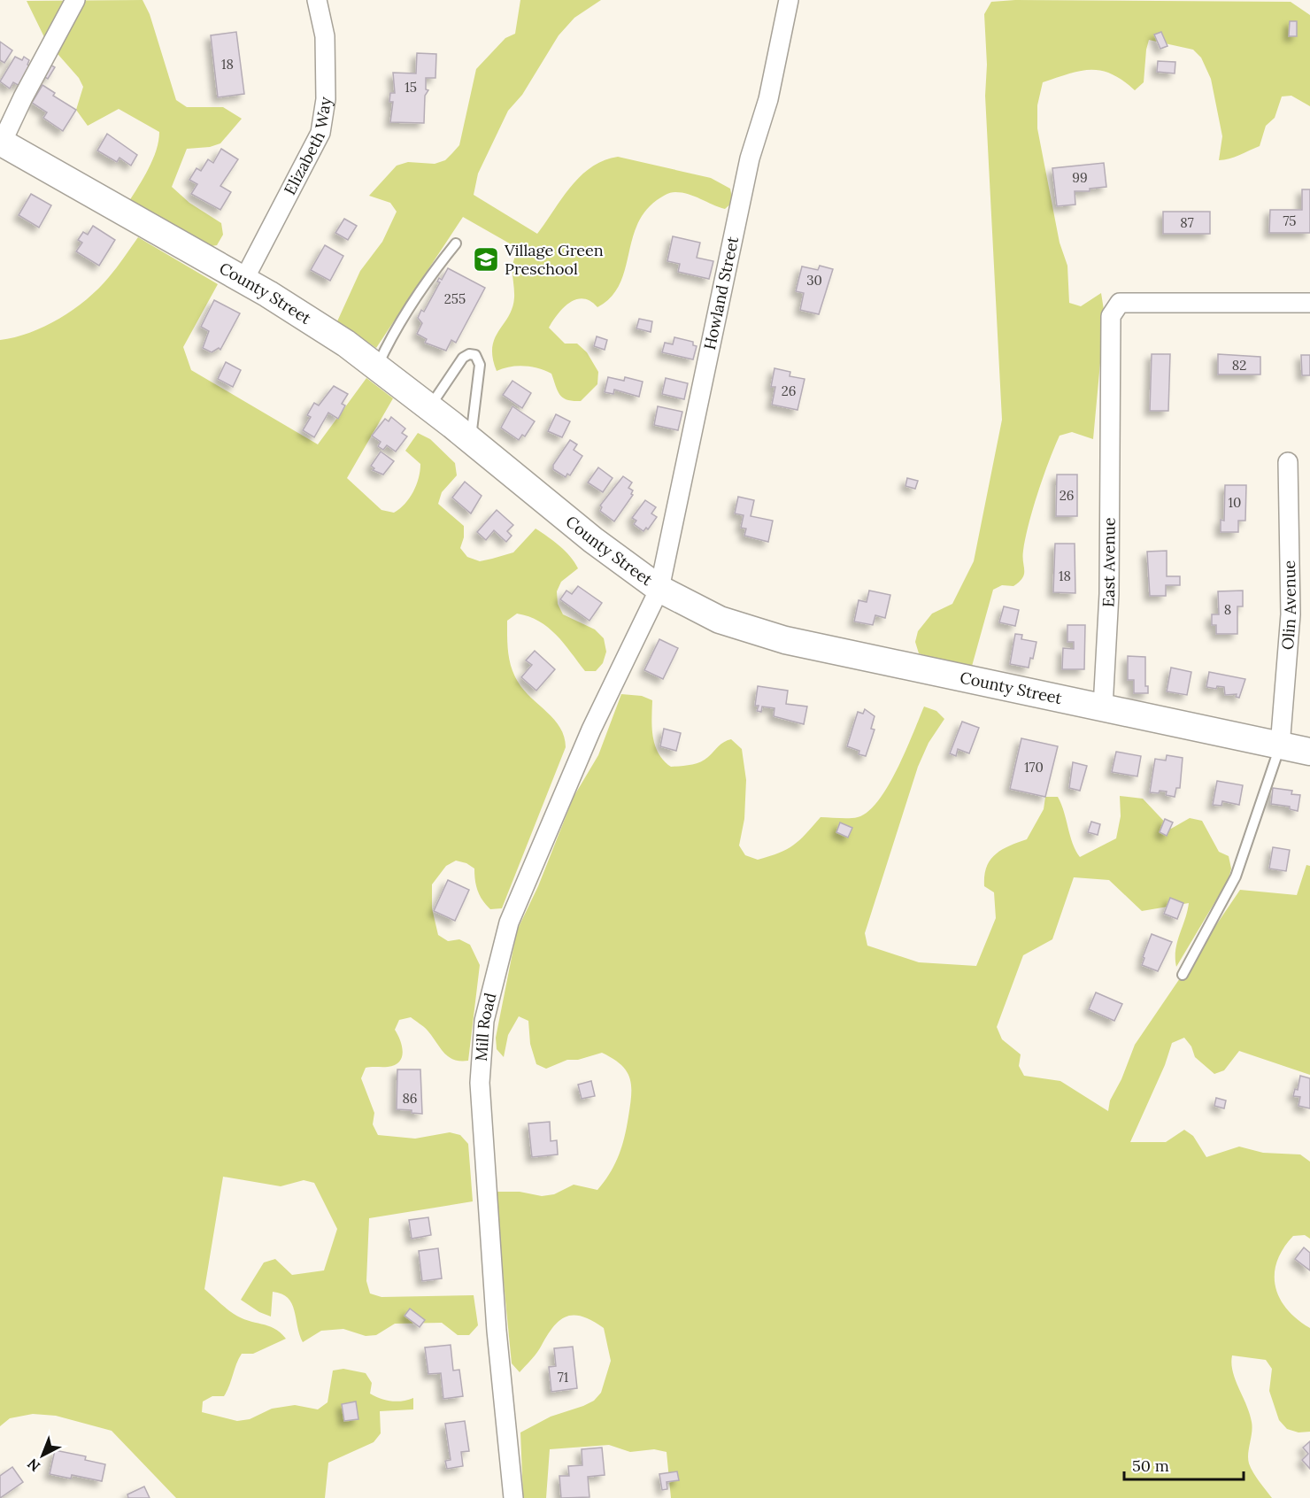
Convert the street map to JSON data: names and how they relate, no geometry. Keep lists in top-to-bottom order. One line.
{"streets":{"street":["Elizabeth Way","County Street","Howland Street","East Avenue","Olin Avenue","Mill Road"]},"crossings":[["Elizabeth Way","County Street"],["County Street","Howland Street"],["County Street","East Avenue"],["County Street","Olin Avenue"],["County Street","Mill Road"],["Howland Street","Mill Road"]],"places":{"school or university":["Village Green Preschool"]},"house_numbers":["18","15","99","75","87","30","255","82","26","26","10","18","8","170","86","71"],"scale_bar":"50 m","north":"bottom left"}
